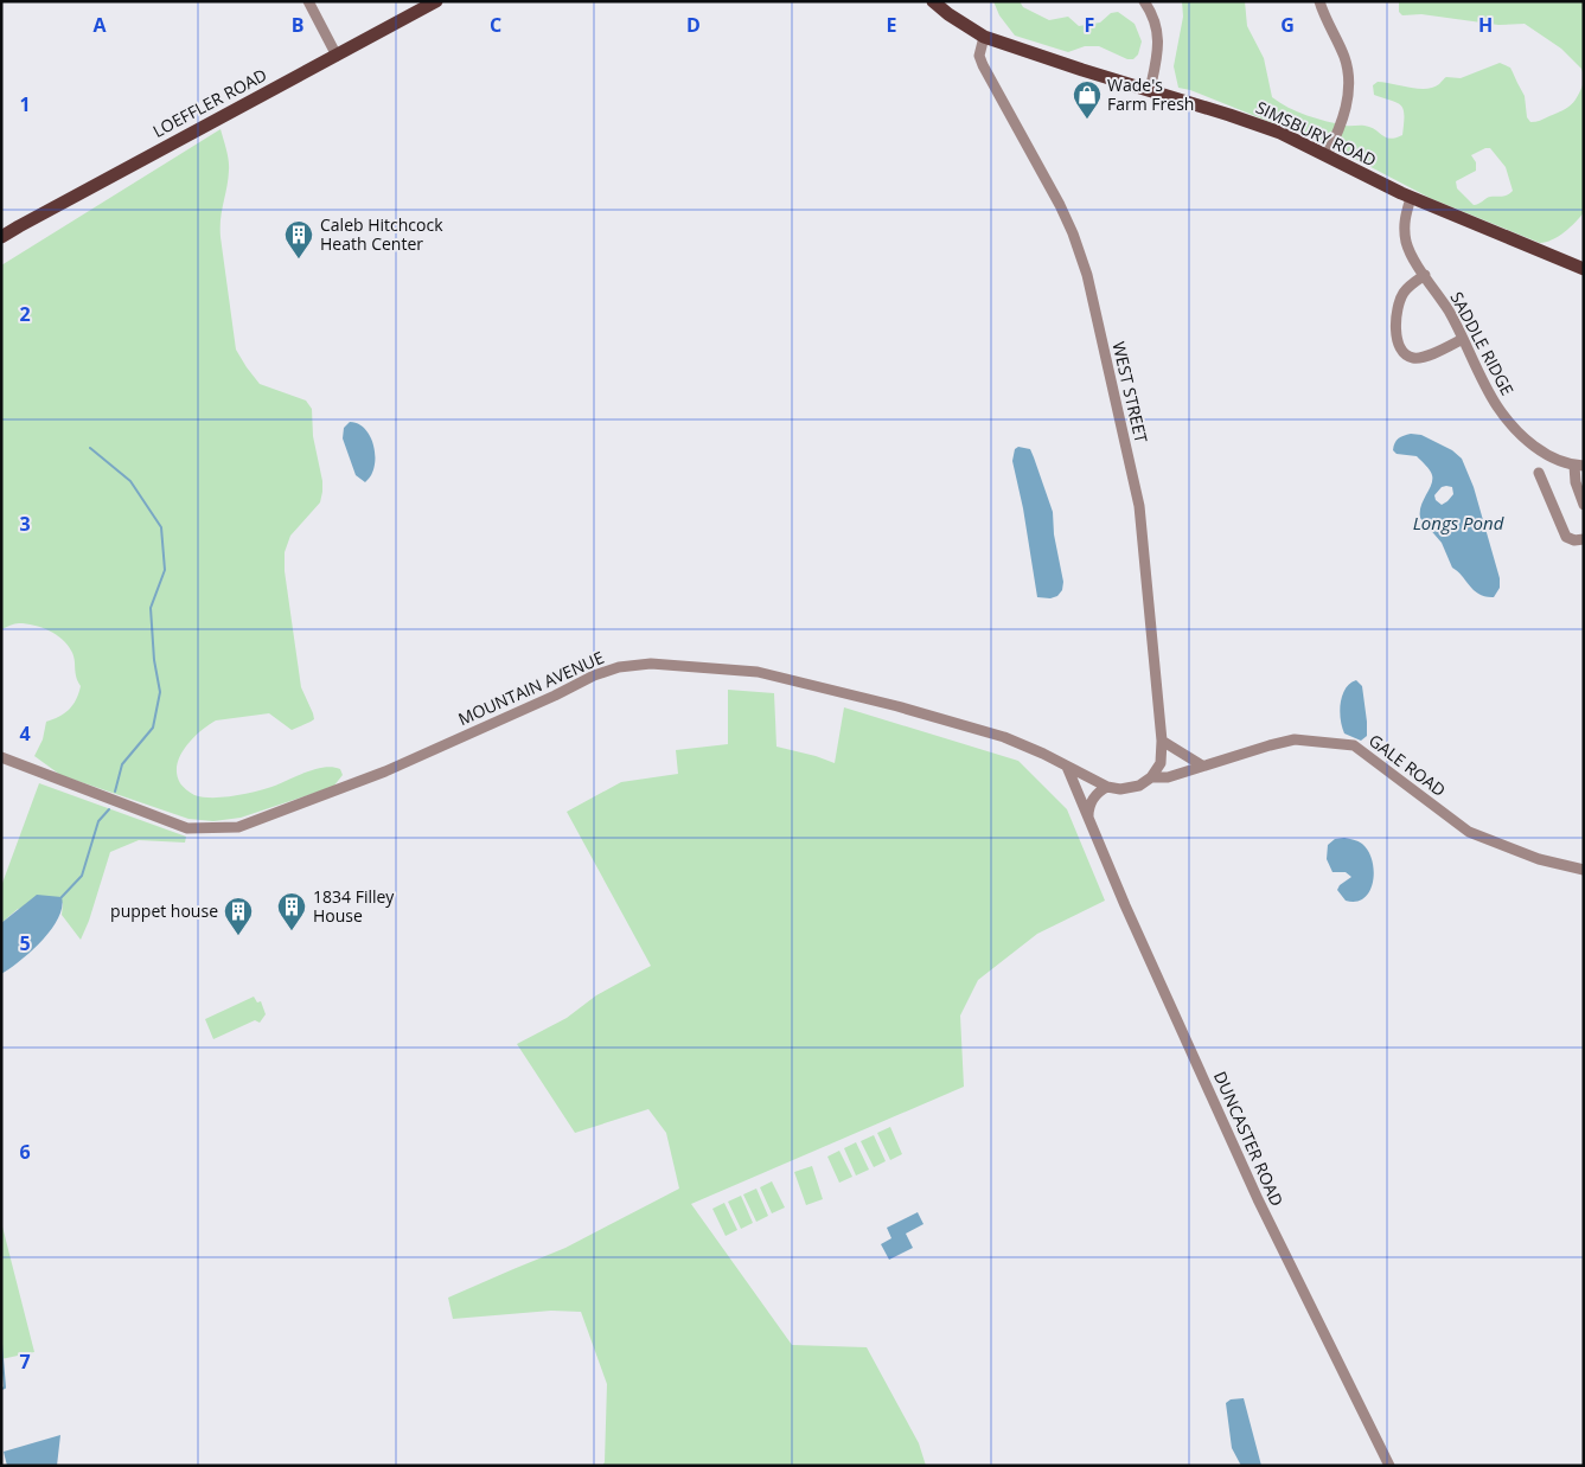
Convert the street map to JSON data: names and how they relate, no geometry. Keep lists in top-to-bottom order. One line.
{"streets":{"main road":["LOEFFLER ROAD","SIMSBURY ROAD"],"street":["SADDLE RIDGE","WEST STREET","MOUNTAIN AVENUE","GALE ROAD","DUNCASTER ROAD"]},"crossings":[["SIMSBURY ROAD","SADDLE RIDGE"],["SIMSBURY ROAD","WEST STREET"],["WEST STREET","MOUNTAIN AVENUE"],["WEST STREET","GALE ROAD"],["MOUNTAIN AVENUE","GALE ROAD"],["MOUNTAIN AVENUE","DUNCASTER ROAD"]],"water":["Longs Pond"],"places":{"shop":["Wade's Farm Fresh"],"building":["Caleb Hitchcock Heath Center","1834 Filley House","puppet house"]},"grid":{"columns":["A","B","C","D","E","F","G","H"],"rows":["1","2","3","4","5","6","7"]}}
